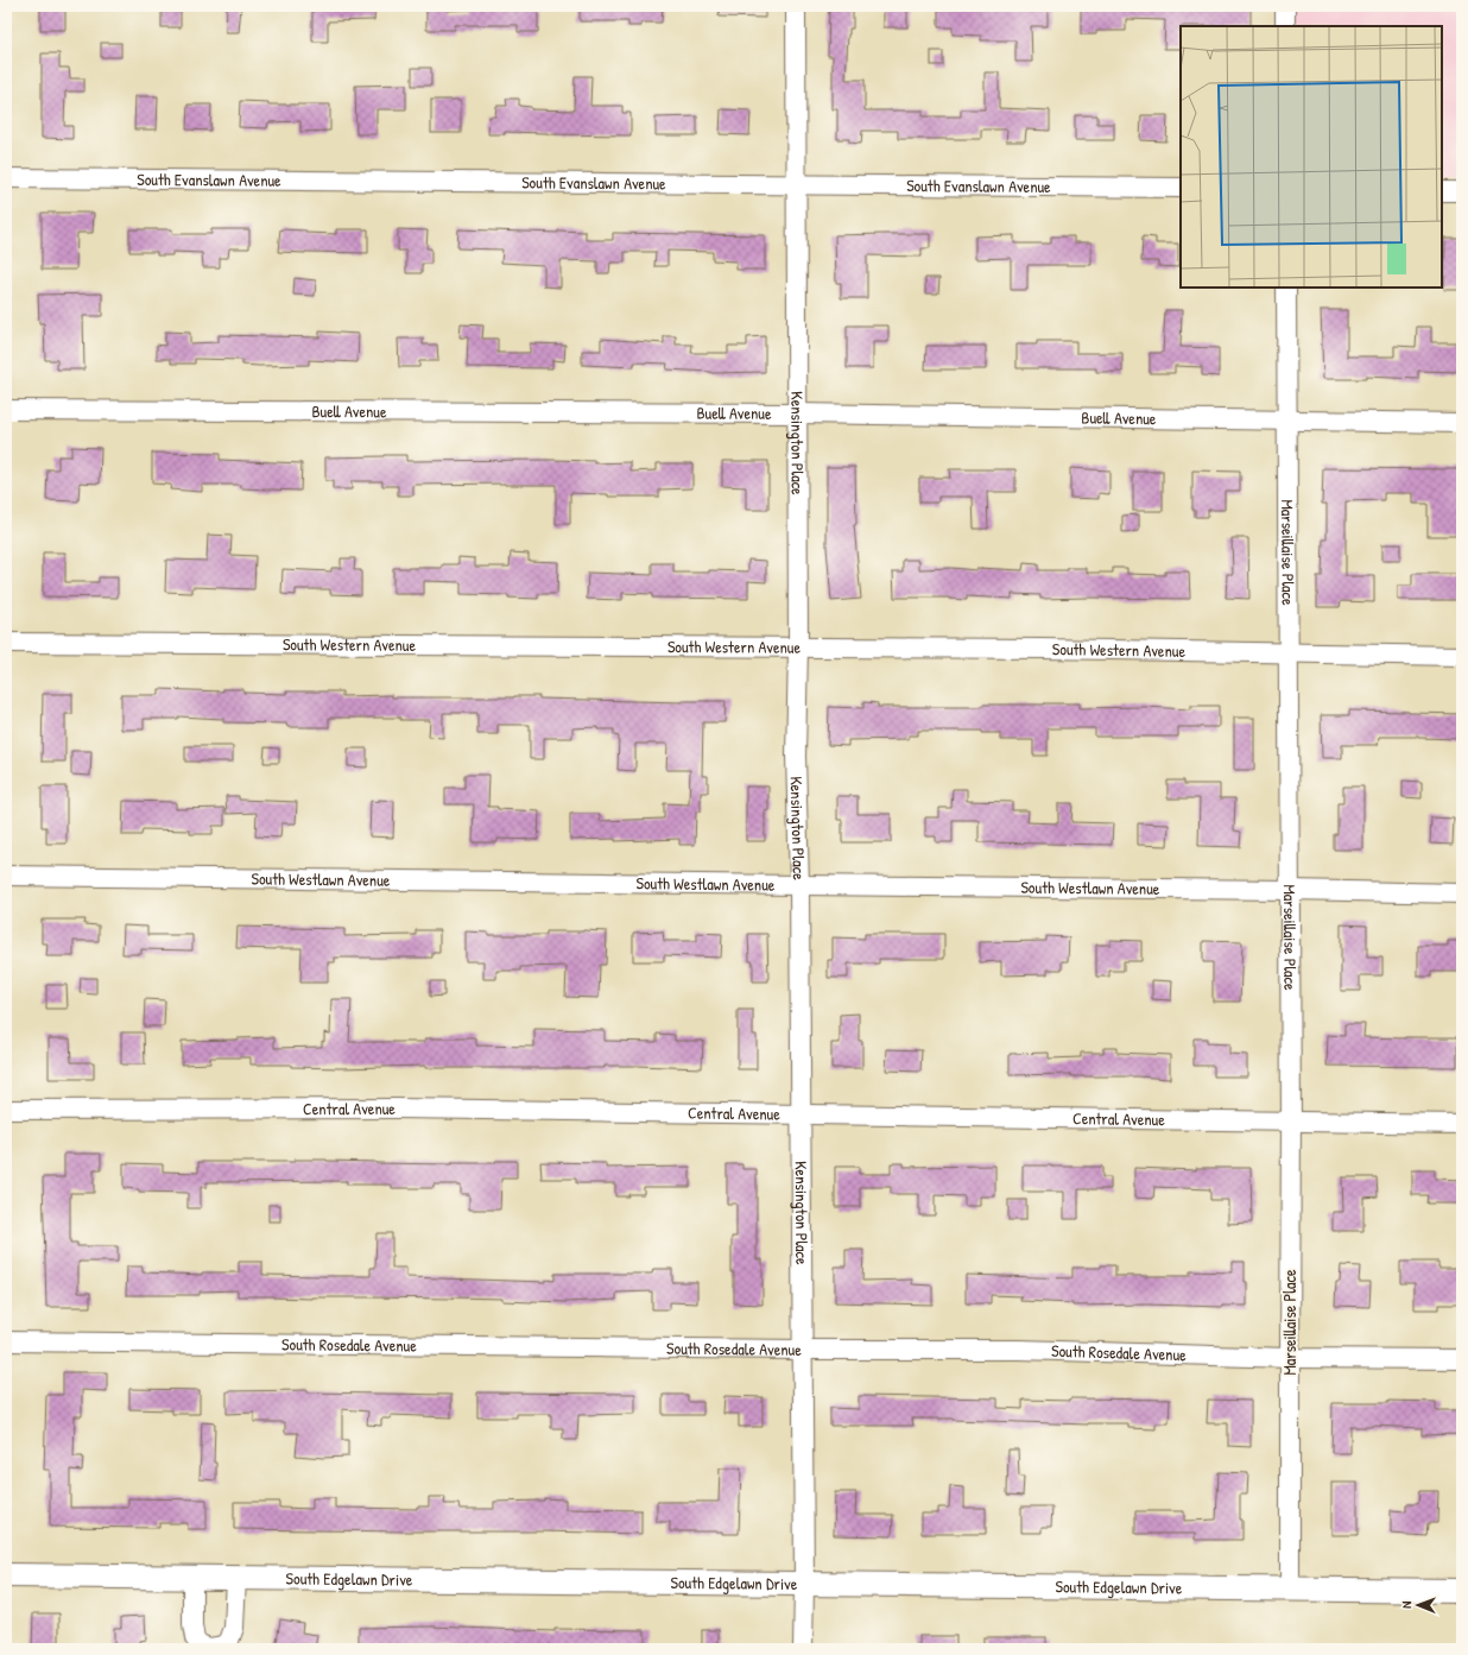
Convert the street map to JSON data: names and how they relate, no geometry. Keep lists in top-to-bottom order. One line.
{"streets":{"street":["South Evanslawn Avenue","Buell Avenue","Kensington Place","Marseillaise Place","South Western Avenue","South Westlawn Avenue","Central Avenue","South Rosedale Avenue","South Edgelawn Drive"]},"crossings":[["South Evanslawn Avenue","Kensington Place"],["Buell Avenue","Kensington Place"],["Buell Avenue","Marseillaise Place"],["Kensington Place","South Western Avenue"],["Kensington Place","South Westlawn Avenue"],["Kensington Place","Central Avenue"],["Kensington Place","South Rosedale Avenue"],["Kensington Place","South Edgelawn Drive"],["Marseillaise Place","South Western Avenue"],["Marseillaise Place","South Westlawn Avenue"],["Marseillaise Place","Central Avenue"],["Marseillaise Place","South Rosedale Avenue"],["Marseillaise Place","South Edgelawn Drive"]],"north":"left"}
